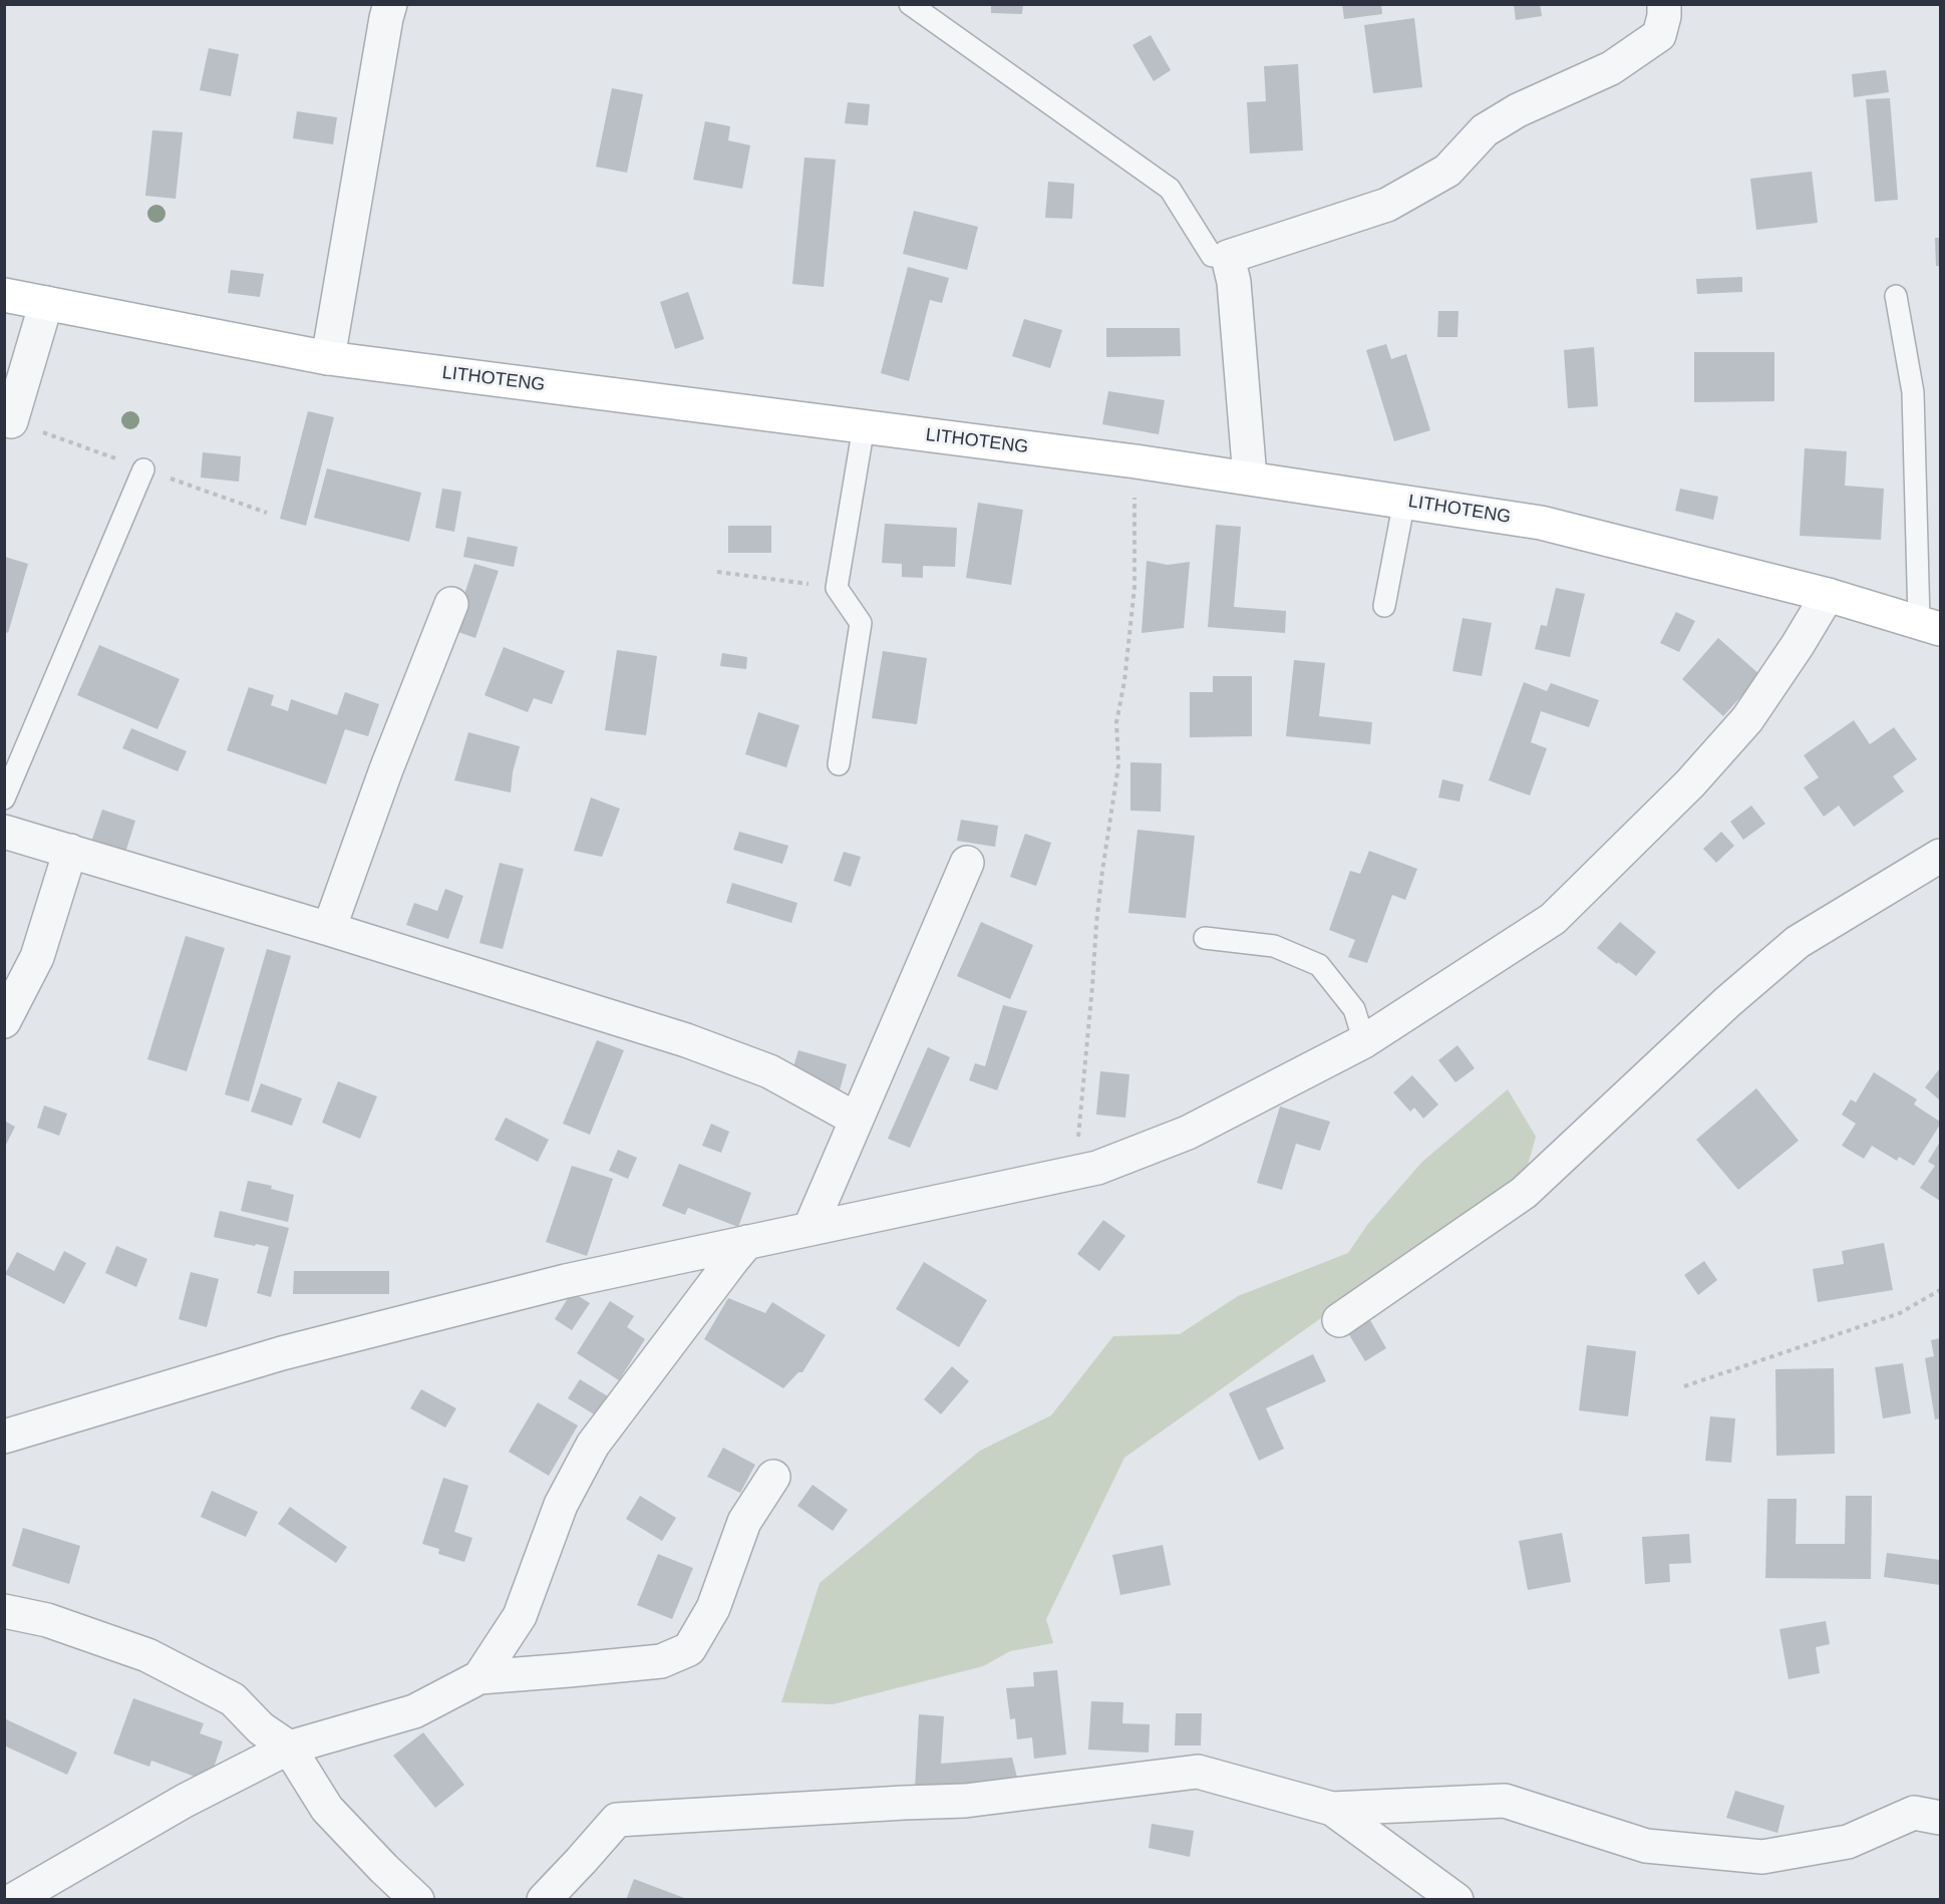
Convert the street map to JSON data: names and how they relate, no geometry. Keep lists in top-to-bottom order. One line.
{"streets":{"main road":["LITHOTENG"]}}
